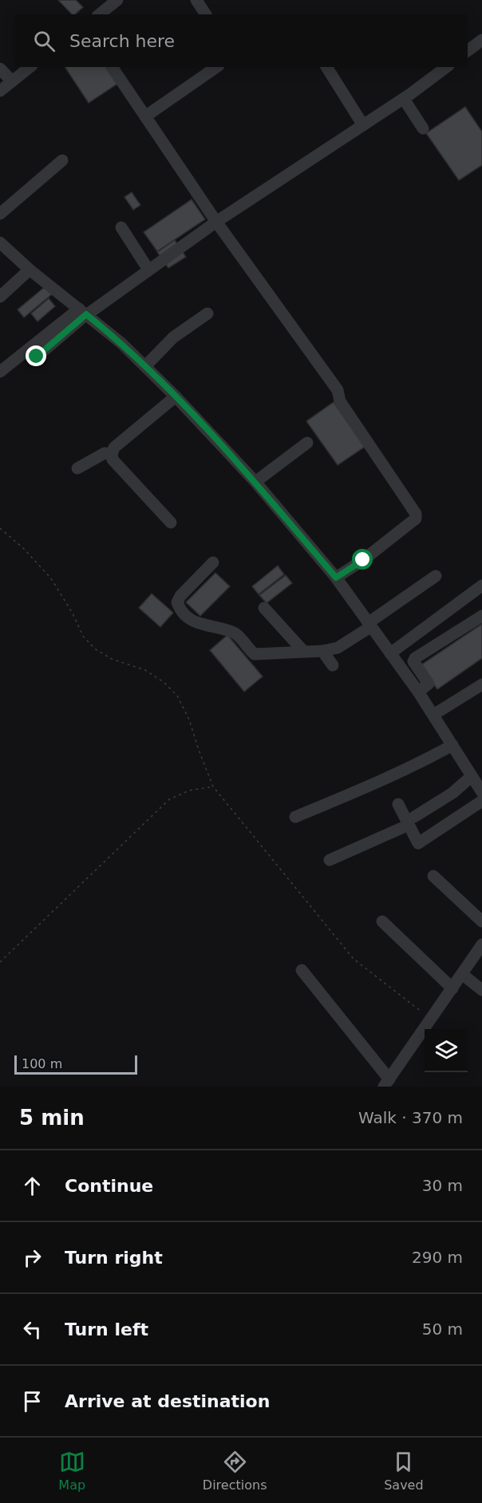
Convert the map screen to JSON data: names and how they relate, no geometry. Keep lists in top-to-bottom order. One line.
{"scale_bar":"100 m","page":{"search":"Search here","scale":"100 m","heading":["5 min","Walk · 370 m"],"list":[["Continue","30 m"],["Turn right","290 m"],["Turn left","50 m"],"Arrive at destination"],"nav":["Map","Directions","Saved"]}}
